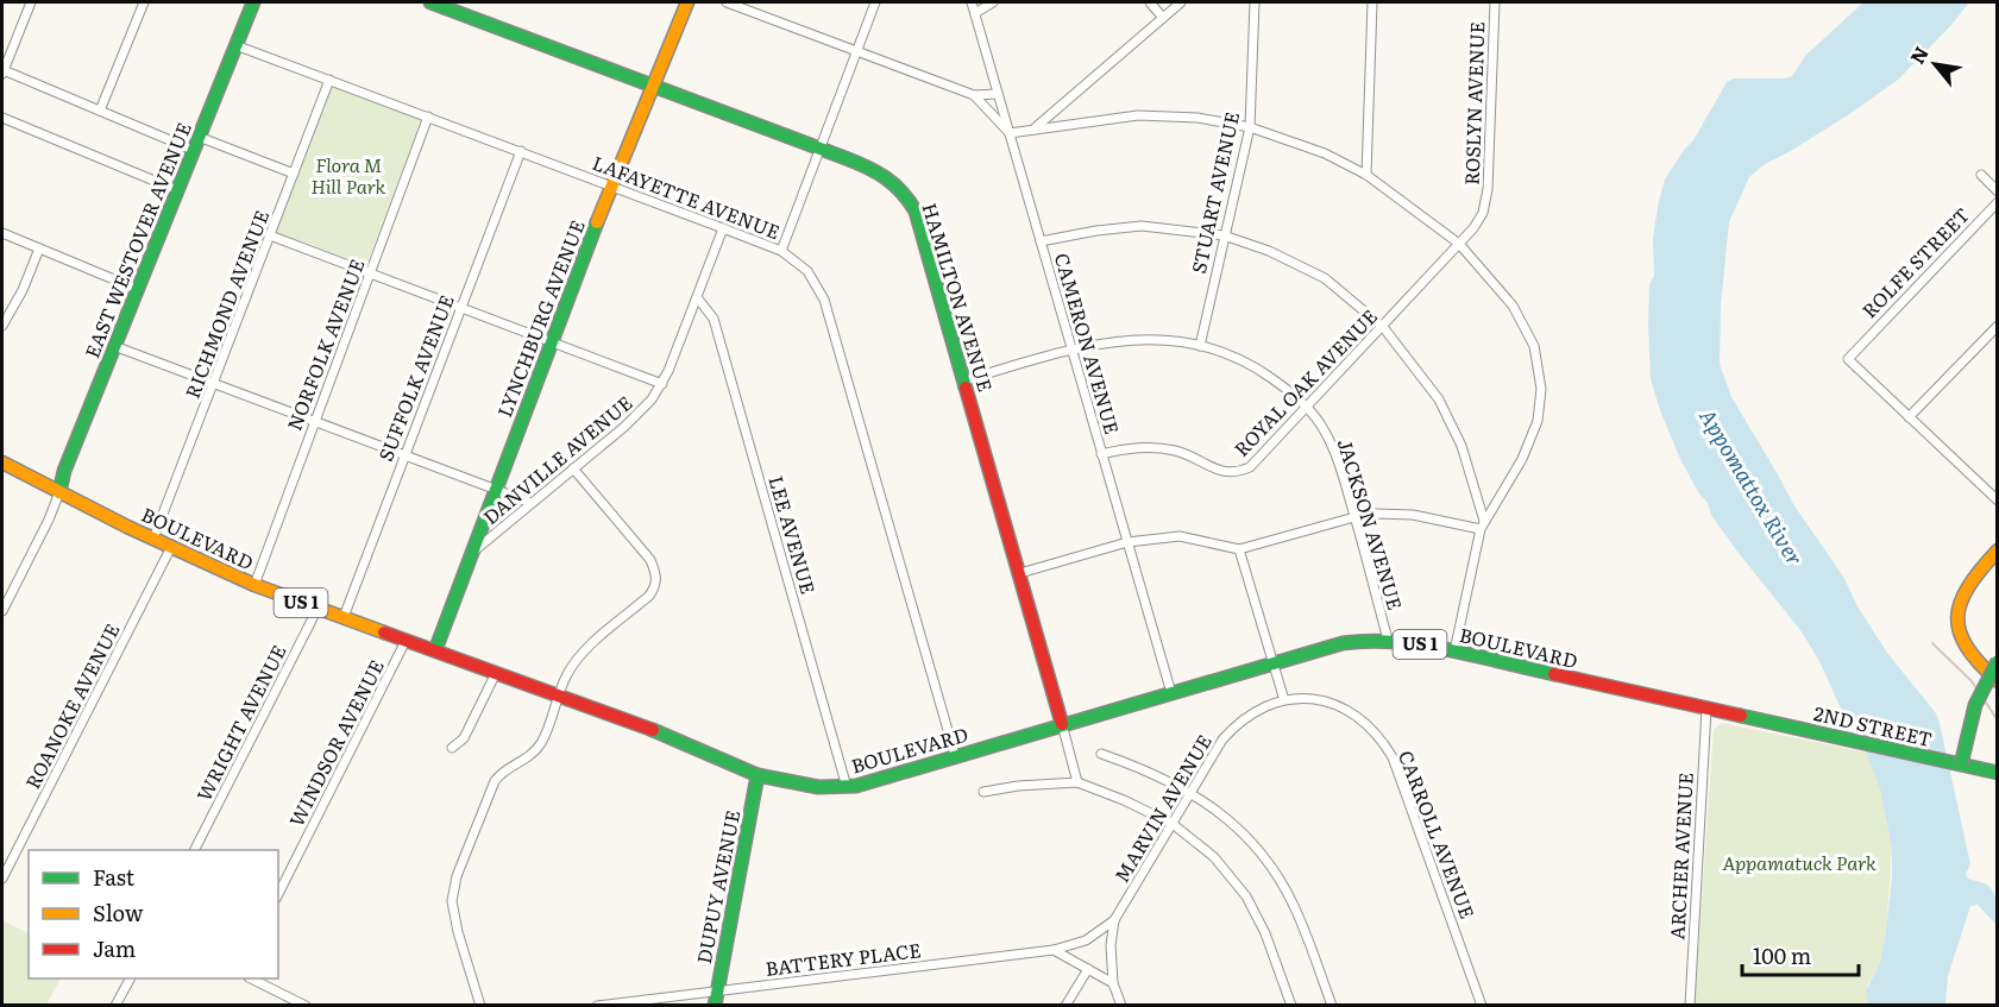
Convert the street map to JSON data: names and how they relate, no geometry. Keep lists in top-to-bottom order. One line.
{"streets":{"main road":["EAST WESTOVER AVENUE","HAMILTON AVENUE","LYNCHBURG AVENUE","BOULEVARD","US 1","2ND STREET","DUPUY AVENUE"],"street":["ROSLYN AVENUE","STUART AVENUE","LAFAYETTE AVENUE","ROLFE STREET","RICHMOND AVENUE","CAMERON AVENUE","NORFOLK AVENUE","SUFFOLK AVENUE","ROYAL OAK AVENUE","DANVILLE AVENUE","JACKSON AVENUE","LEE AVENUE","ROANOKE AVENUE","WRIGHT AVENUE","WINDSOR AVENUE","MARVIN AVENUE","CARROLL AVENUE","ARCHER AVENUE","BATTERY PLACE"]},"crossings":[["ROSLYN AVENUE","ROYAL OAK AVENUE"],["STUART AVENUE","JACKSON AVENUE"],["LAFAYETTE AVENUE","EAST WESTOVER AVENUE"],["LAFAYETTE AVENUE","RICHMOND AVENUE"],["LAFAYETTE AVENUE","LYNCHBURG AVENUE"],["LAFAYETTE AVENUE","NORFOLK AVENUE"],["LAFAYETTE AVENUE","SUFFOLK AVENUE"],["LAFAYETTE AVENUE","DANVILLE AVENUE"],["LAFAYETTE AVENUE","BOULEVARD"],["EAST WESTOVER AVENUE","BOULEVARD"],["HAMILTON AVENUE","LYNCHBURG AVENUE"],["HAMILTON AVENUE","JACKSON AVENUE"],["HAMILTON AVENUE","BOULEVARD"],["RICHMOND AVENUE","BOULEVARD"],["LYNCHBURG AVENUE","DANVILLE AVENUE"],["LYNCHBURG AVENUE","BOULEVARD"],["CAMERON AVENUE","ROYAL OAK AVENUE"],["CAMERON AVENUE","JACKSON AVENUE"],["CAMERON AVENUE","BOULEVARD"],["NORFOLK AVENUE","BOULEVARD"],["SUFFOLK AVENUE","BOULEVARD"],["ROYAL OAK AVENUE","JACKSON AVENUE"],["DANVILLE AVENUE","LEE AVENUE"],["JACKSON AVENUE","BOULEVARD"],["LEE AVENUE","BOULEVARD"],["BOULEVARD","ROANOKE AVENUE"],["BOULEVARD","WRIGHT AVENUE"],["BOULEVARD","2ND STREET"],["BOULEVARD","WINDSOR AVENUE"],["BOULEVARD","ARCHER AVENUE"],["BOULEVARD","DUPUY AVENUE"],["MARVIN AVENUE","CARROLL AVENUE"],["MARVIN AVENUE","BATTERY PLACE"],["DUPUY AVENUE","BATTERY PLACE"]],"water":["Appomattox River"],"parks":["Flora M Hill Park","Appamatuck Park"],"legend":["Fast","Slow","Jam"],"scale_bar":"100 m","north":"top left"}
